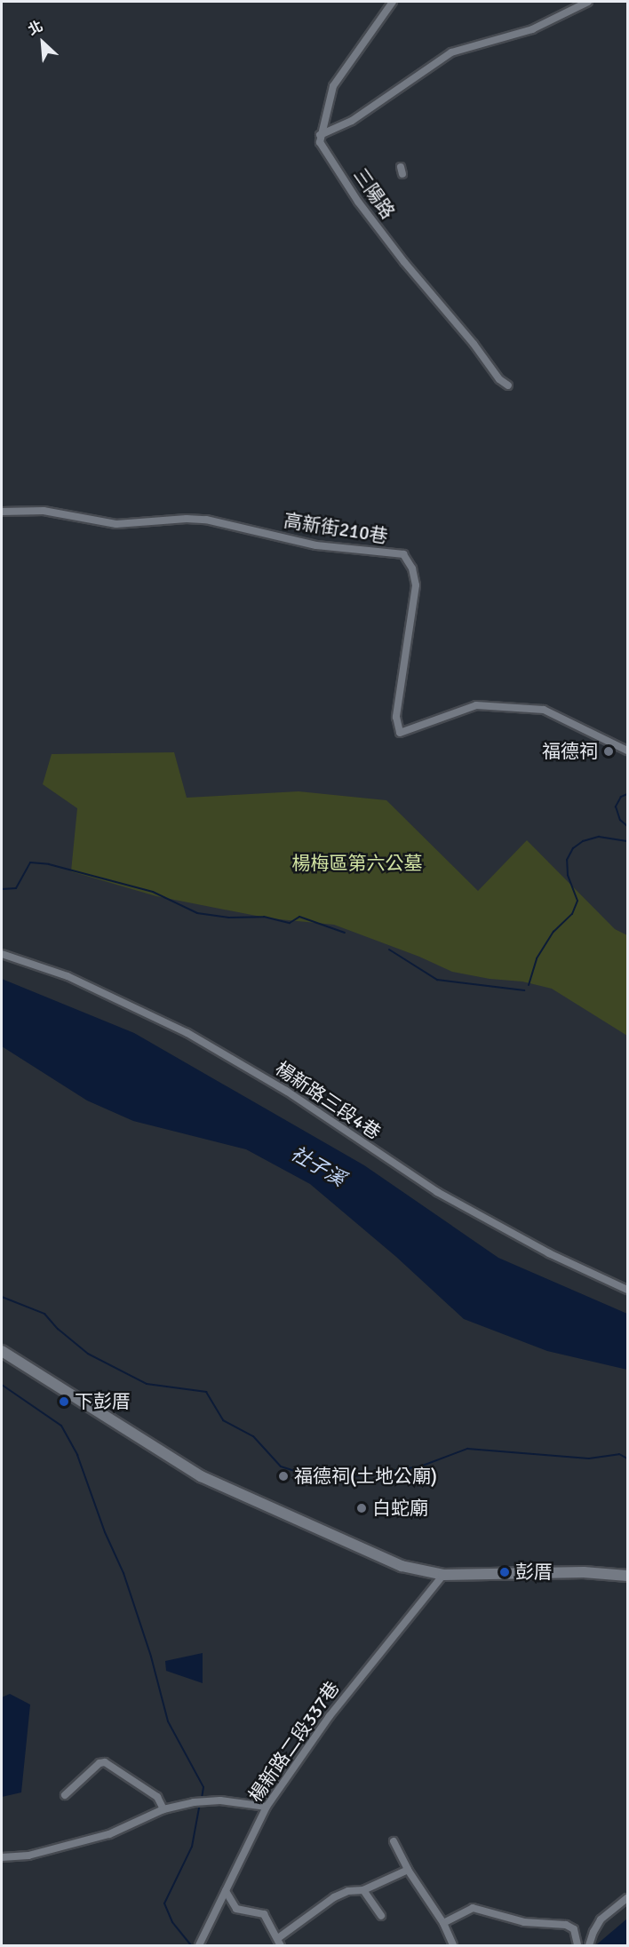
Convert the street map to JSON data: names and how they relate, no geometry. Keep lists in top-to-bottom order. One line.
{"streets":{"street":["三陽路","高新街210巷","楊新路三段4巷","楊新路二段337巷"]},"water":["社子溪"],"parks":["楊梅區第六公墓"],"places":["福德祠","下彭厝","福德祠(土地公廟)","白蛇廟","彭厝"],"north":"top left"}
